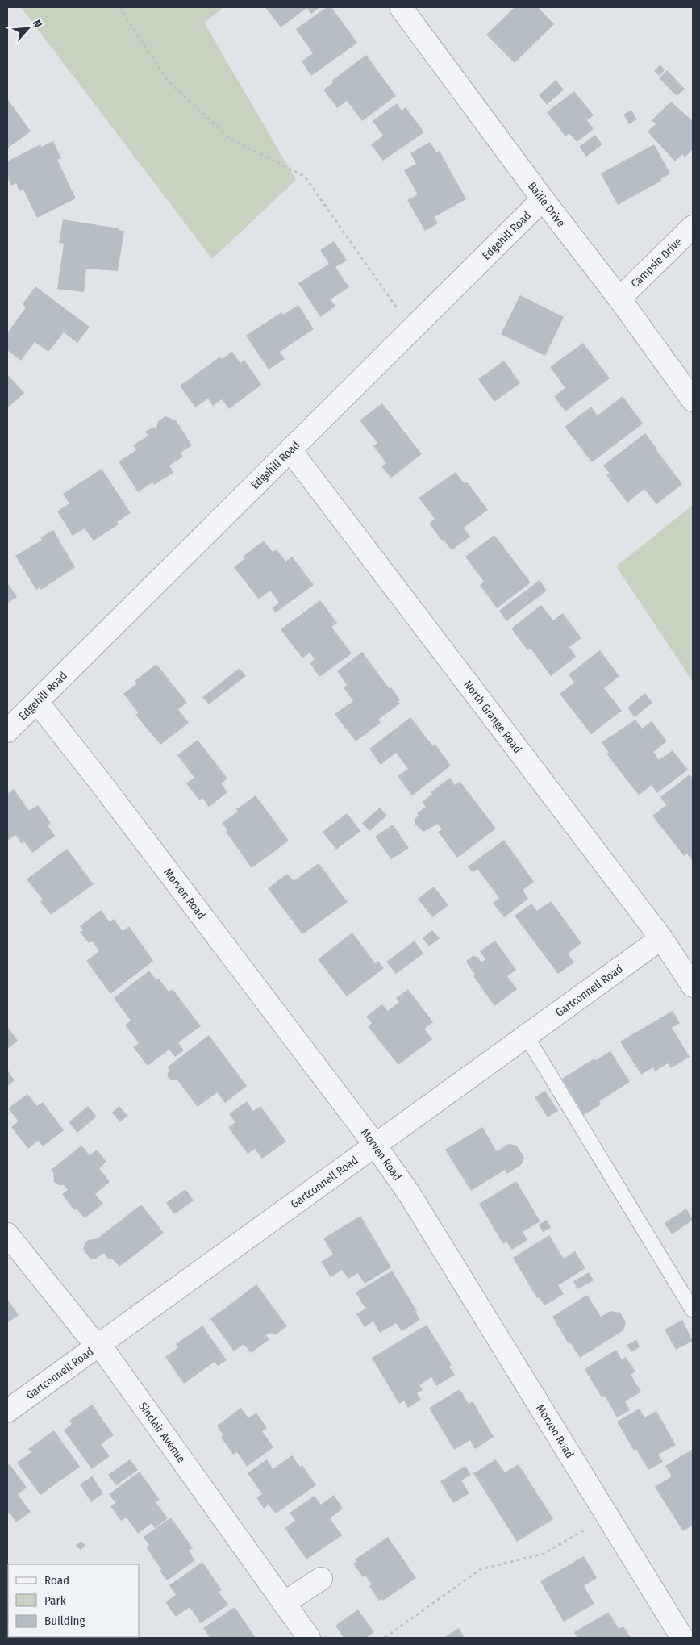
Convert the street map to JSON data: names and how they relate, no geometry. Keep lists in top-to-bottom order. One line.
{"streets":{"street":["Bailie Drive","Edgehill Road","Campsie Drive","North Grange Road","Morven Road","Gartconnell Road","Sinclair Avenue"]},"crossings":[["Bailie Drive","Edgehill Road"],["Bailie Drive","Campsie Drive"],["Edgehill Road","North Grange Road"],["Edgehill Road","Morven Road"],["North Grange Road","Gartconnell Road"],["Morven Road","Gartconnell Road"],["Gartconnell Road","Sinclair Avenue"]],"legend":["Road","Park","Building"],"north":"top right"}
